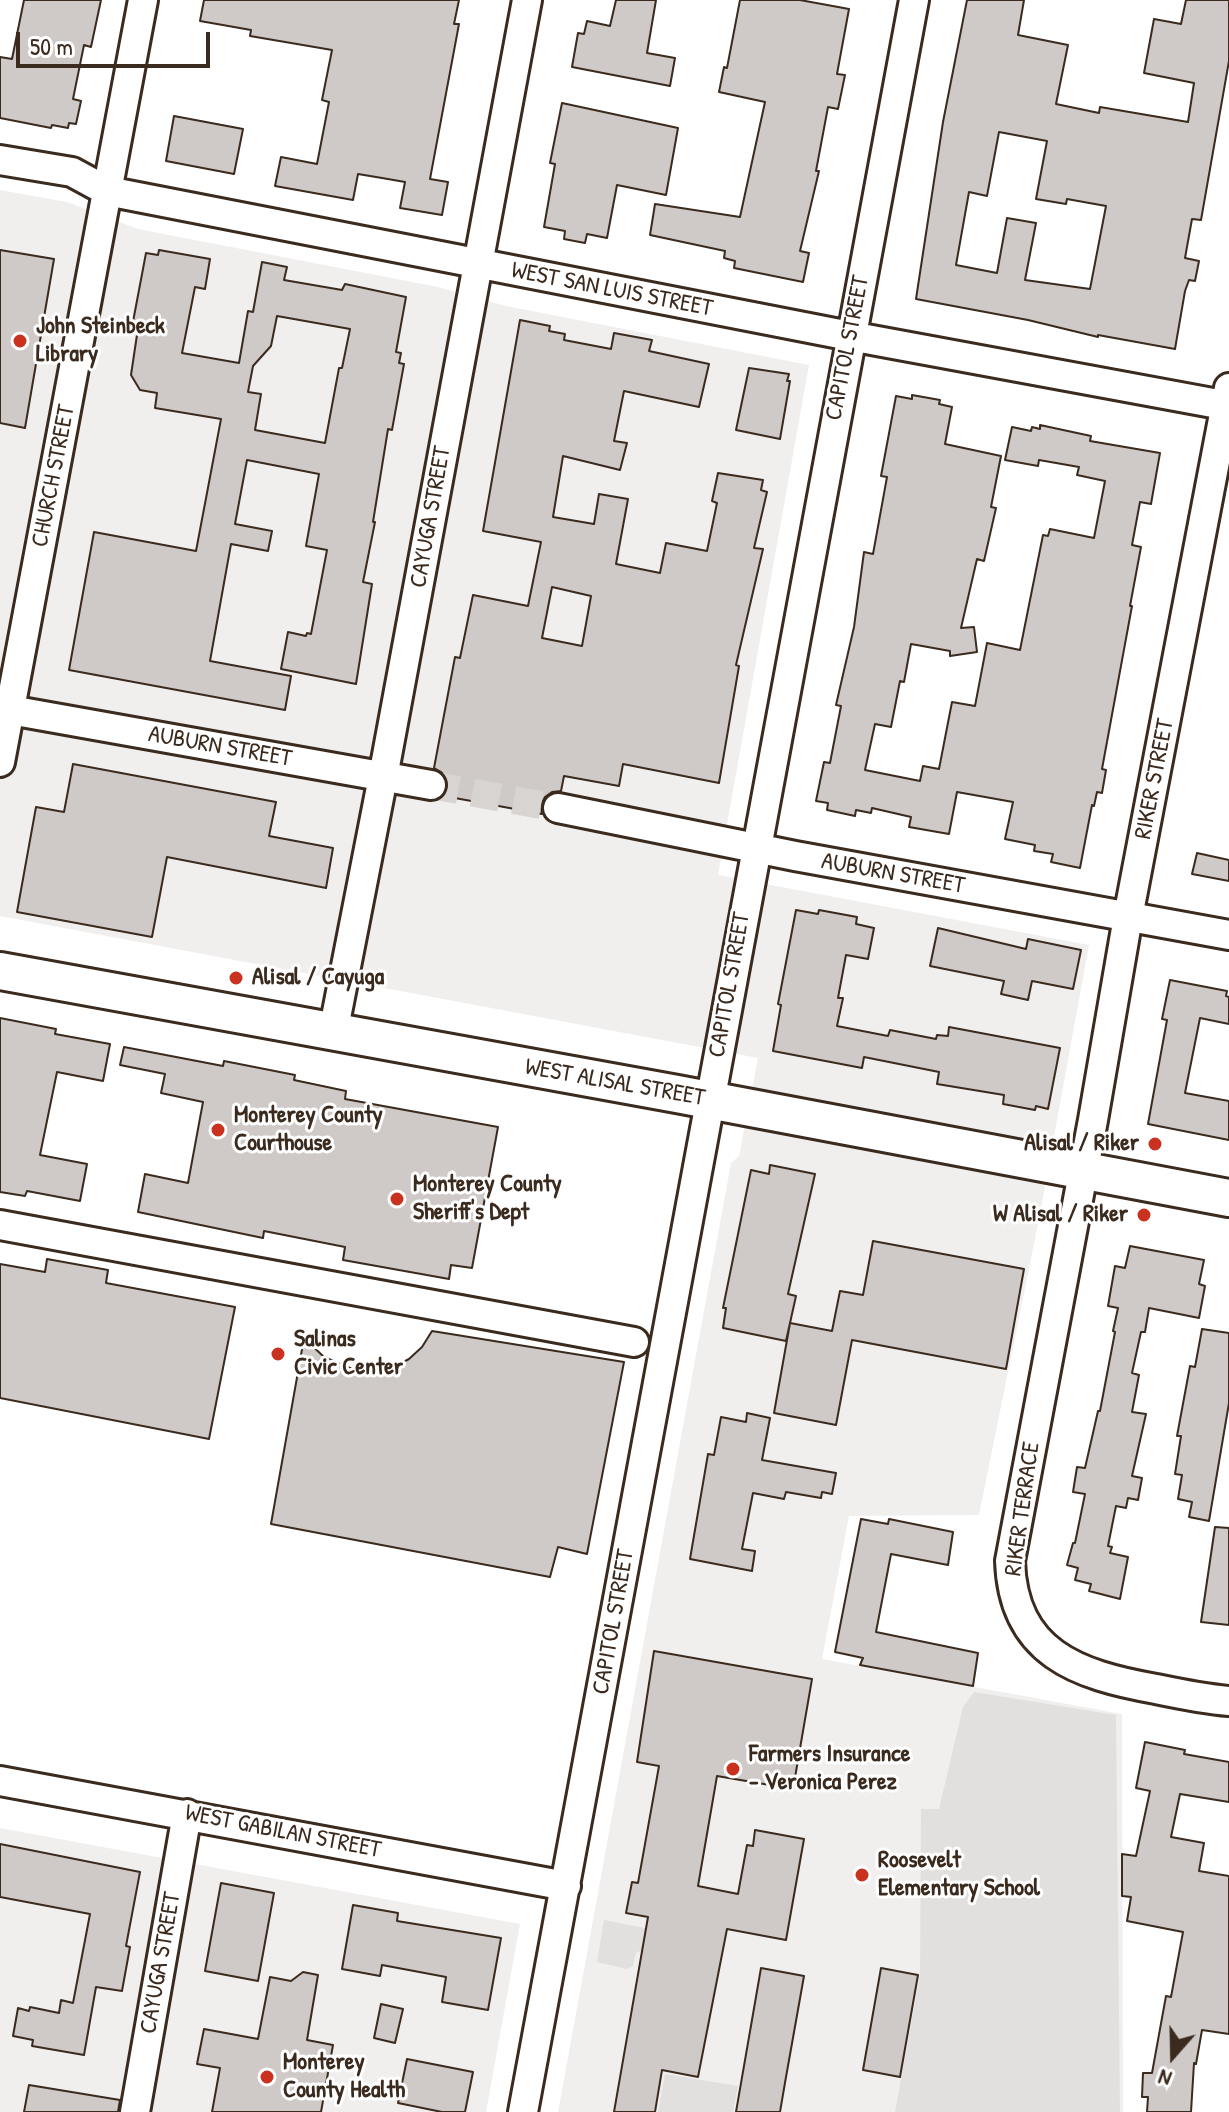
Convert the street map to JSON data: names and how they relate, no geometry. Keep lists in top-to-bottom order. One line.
{"streets":{"main road":["WEST ALISAL STREET"],"street":["WEST SAN LUIS STREET","CAPITOL STREET","CHURCH STREET","CAYUGA STREET","AUBURN STREET","RIKER STREET","RIKER TERRACE","WEST GABILAN STREET"]},"crossings":[["WEST SAN LUIS STREET","CAPITOL STREET"],["WEST SAN LUIS STREET","CHURCH STREET"],["WEST SAN LUIS STREET","CAYUGA STREET"],["WEST SAN LUIS STREET","RIKER STREET"],["CAPITOL STREET","AUBURN STREET"],["CAPITOL STREET","WEST ALISAL STREET"],["CAPITOL STREET","WEST GABILAN STREET"],["CHURCH STREET","AUBURN STREET"],["CAYUGA STREET","AUBURN STREET"],["CAYUGA STREET","WEST ALISAL STREET"],["CAYUGA STREET","WEST GABILAN STREET"],["AUBURN STREET","RIKER STREET"],["RIKER STREET","WEST ALISAL STREET"],["RIKER STREET","RIKER TERRACE"],["WEST ALISAL STREET","RIKER TERRACE"]],"places":["John Steinbeck Library","Alisal / Cayuga","Monterey County Courthouse","Alisal / Riker","Monterey County Sheriff's Dept","W Alisal / Riker","Salinas Civic Center","Farmers Insurance - Veronica Perez","Roosevelt Elementary School","Monterey County Health"],"scale_bar":"50 m","north":"bottom"}
